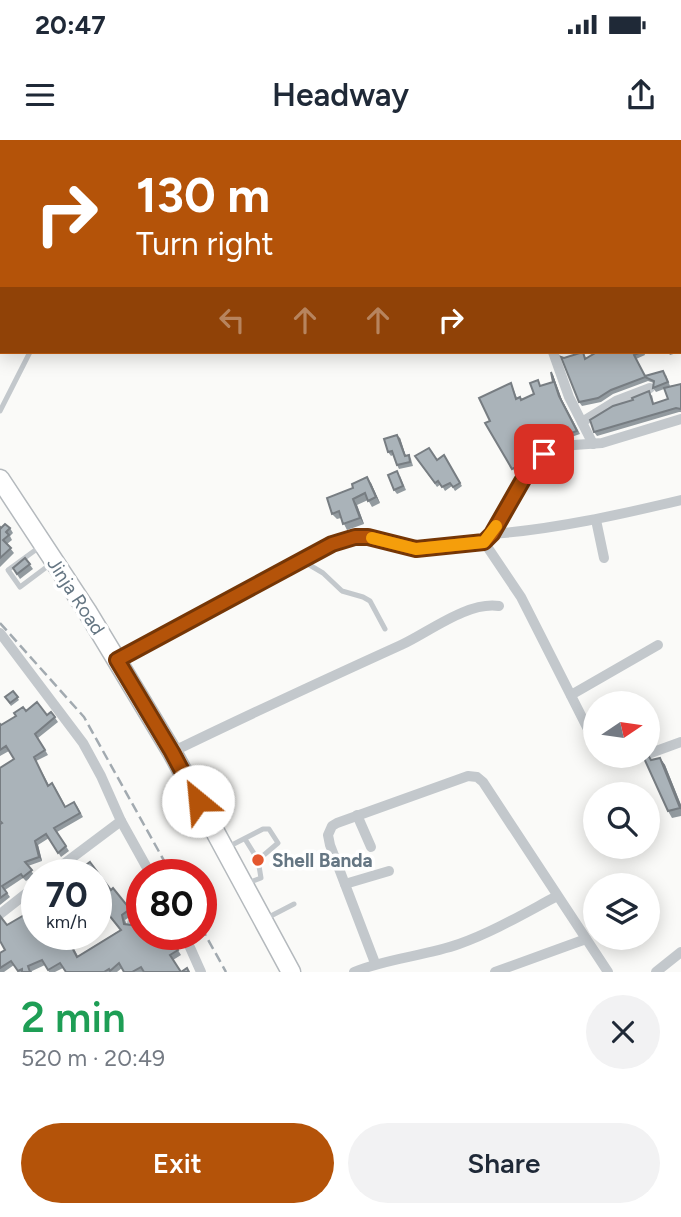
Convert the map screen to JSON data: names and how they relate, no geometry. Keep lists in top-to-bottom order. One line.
{"streets":{"highway":["Jinja Road"]},"places":["Shell Banda"],"north":"right","page":{"status":"20:47","header":"Headway","turn":["130 m","Turn right"],"speed":"70 km/h","limit":"80","heading":["2 min","520 m · 20:49"],"buttons":["Exit","Share"]}}
